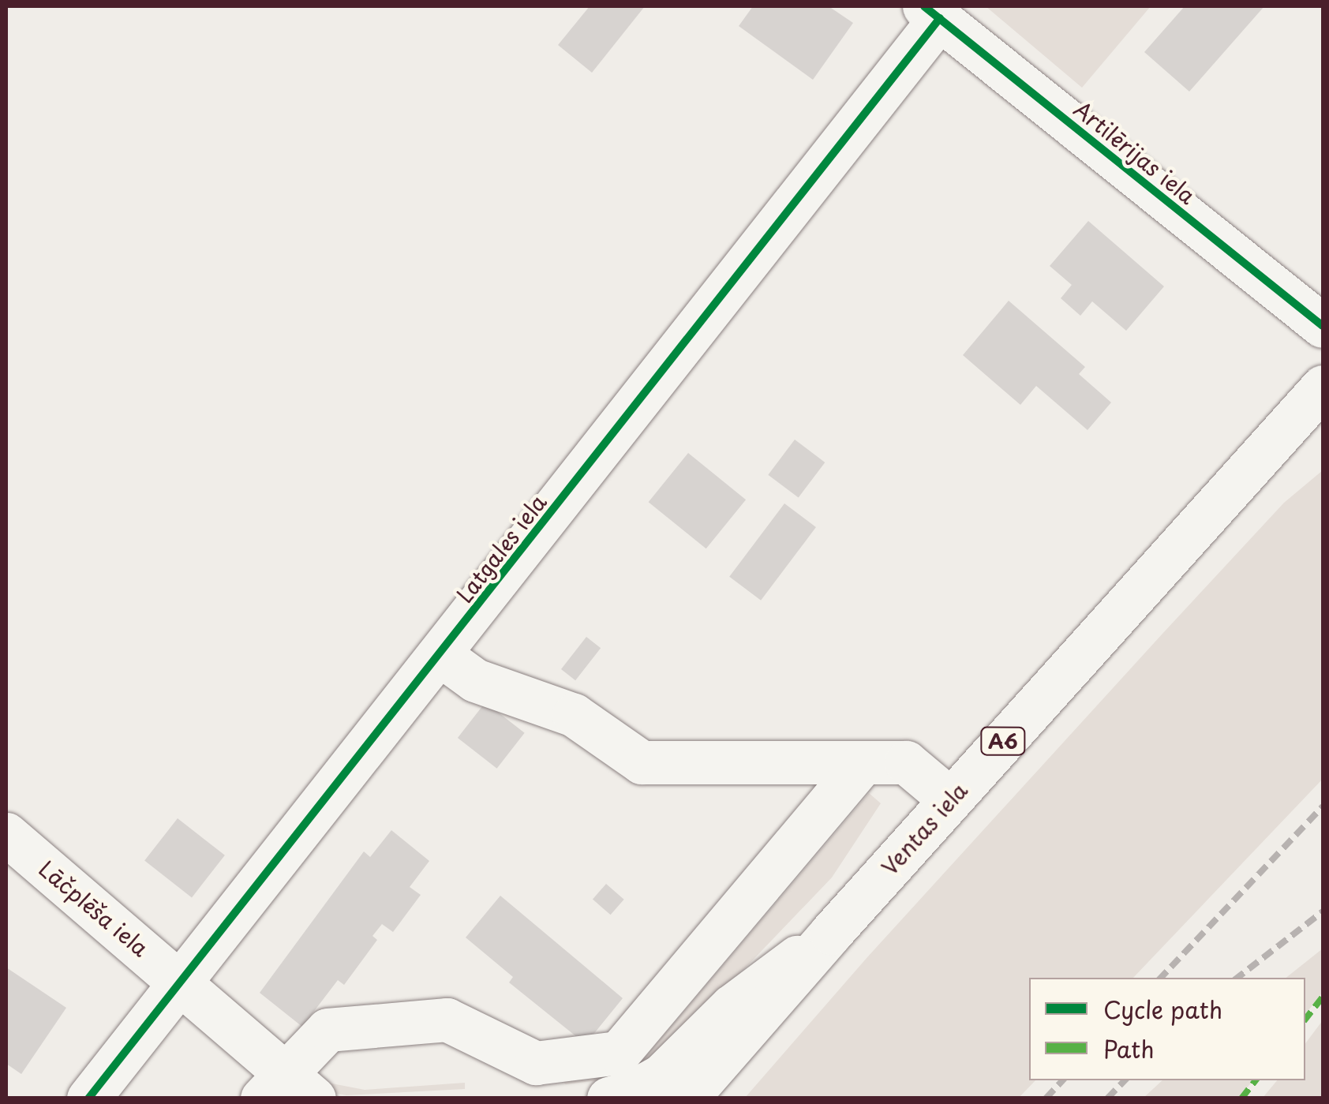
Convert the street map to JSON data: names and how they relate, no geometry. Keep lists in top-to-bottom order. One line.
{"streets":{"main road":["Artilērijas iela","Latgales iela","A6","Ventas iela","Lāčplēša iela"]},"crossings":[["Artilērijas iela","Latgales iela"],["Latgales iela","Lāčplēša iela"]],"legend":["Cycle path","Path"]}
